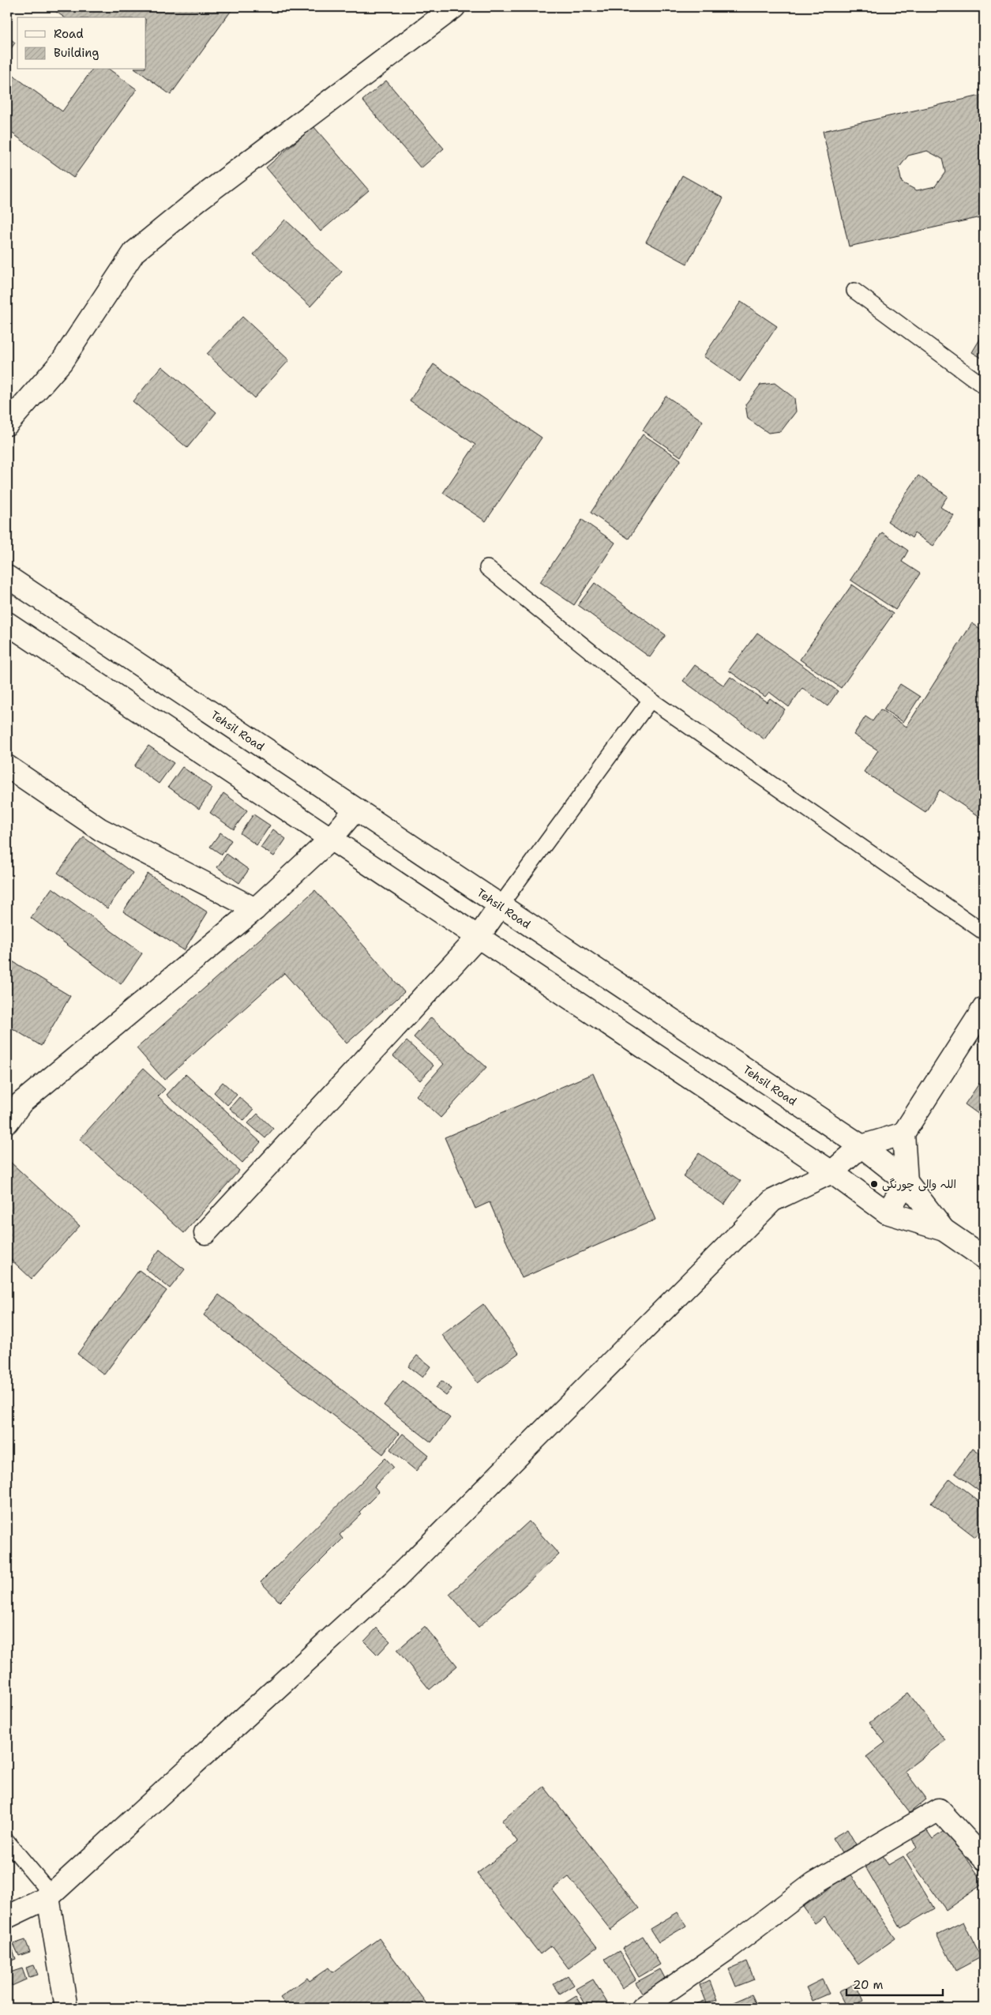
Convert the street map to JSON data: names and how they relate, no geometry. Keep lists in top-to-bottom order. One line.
{"streets":{"street":["Tehsil Road"]},"places":["اللہ والی چورنگی"],"legend":["Road","Building"],"scale_bar":"20 m"}
